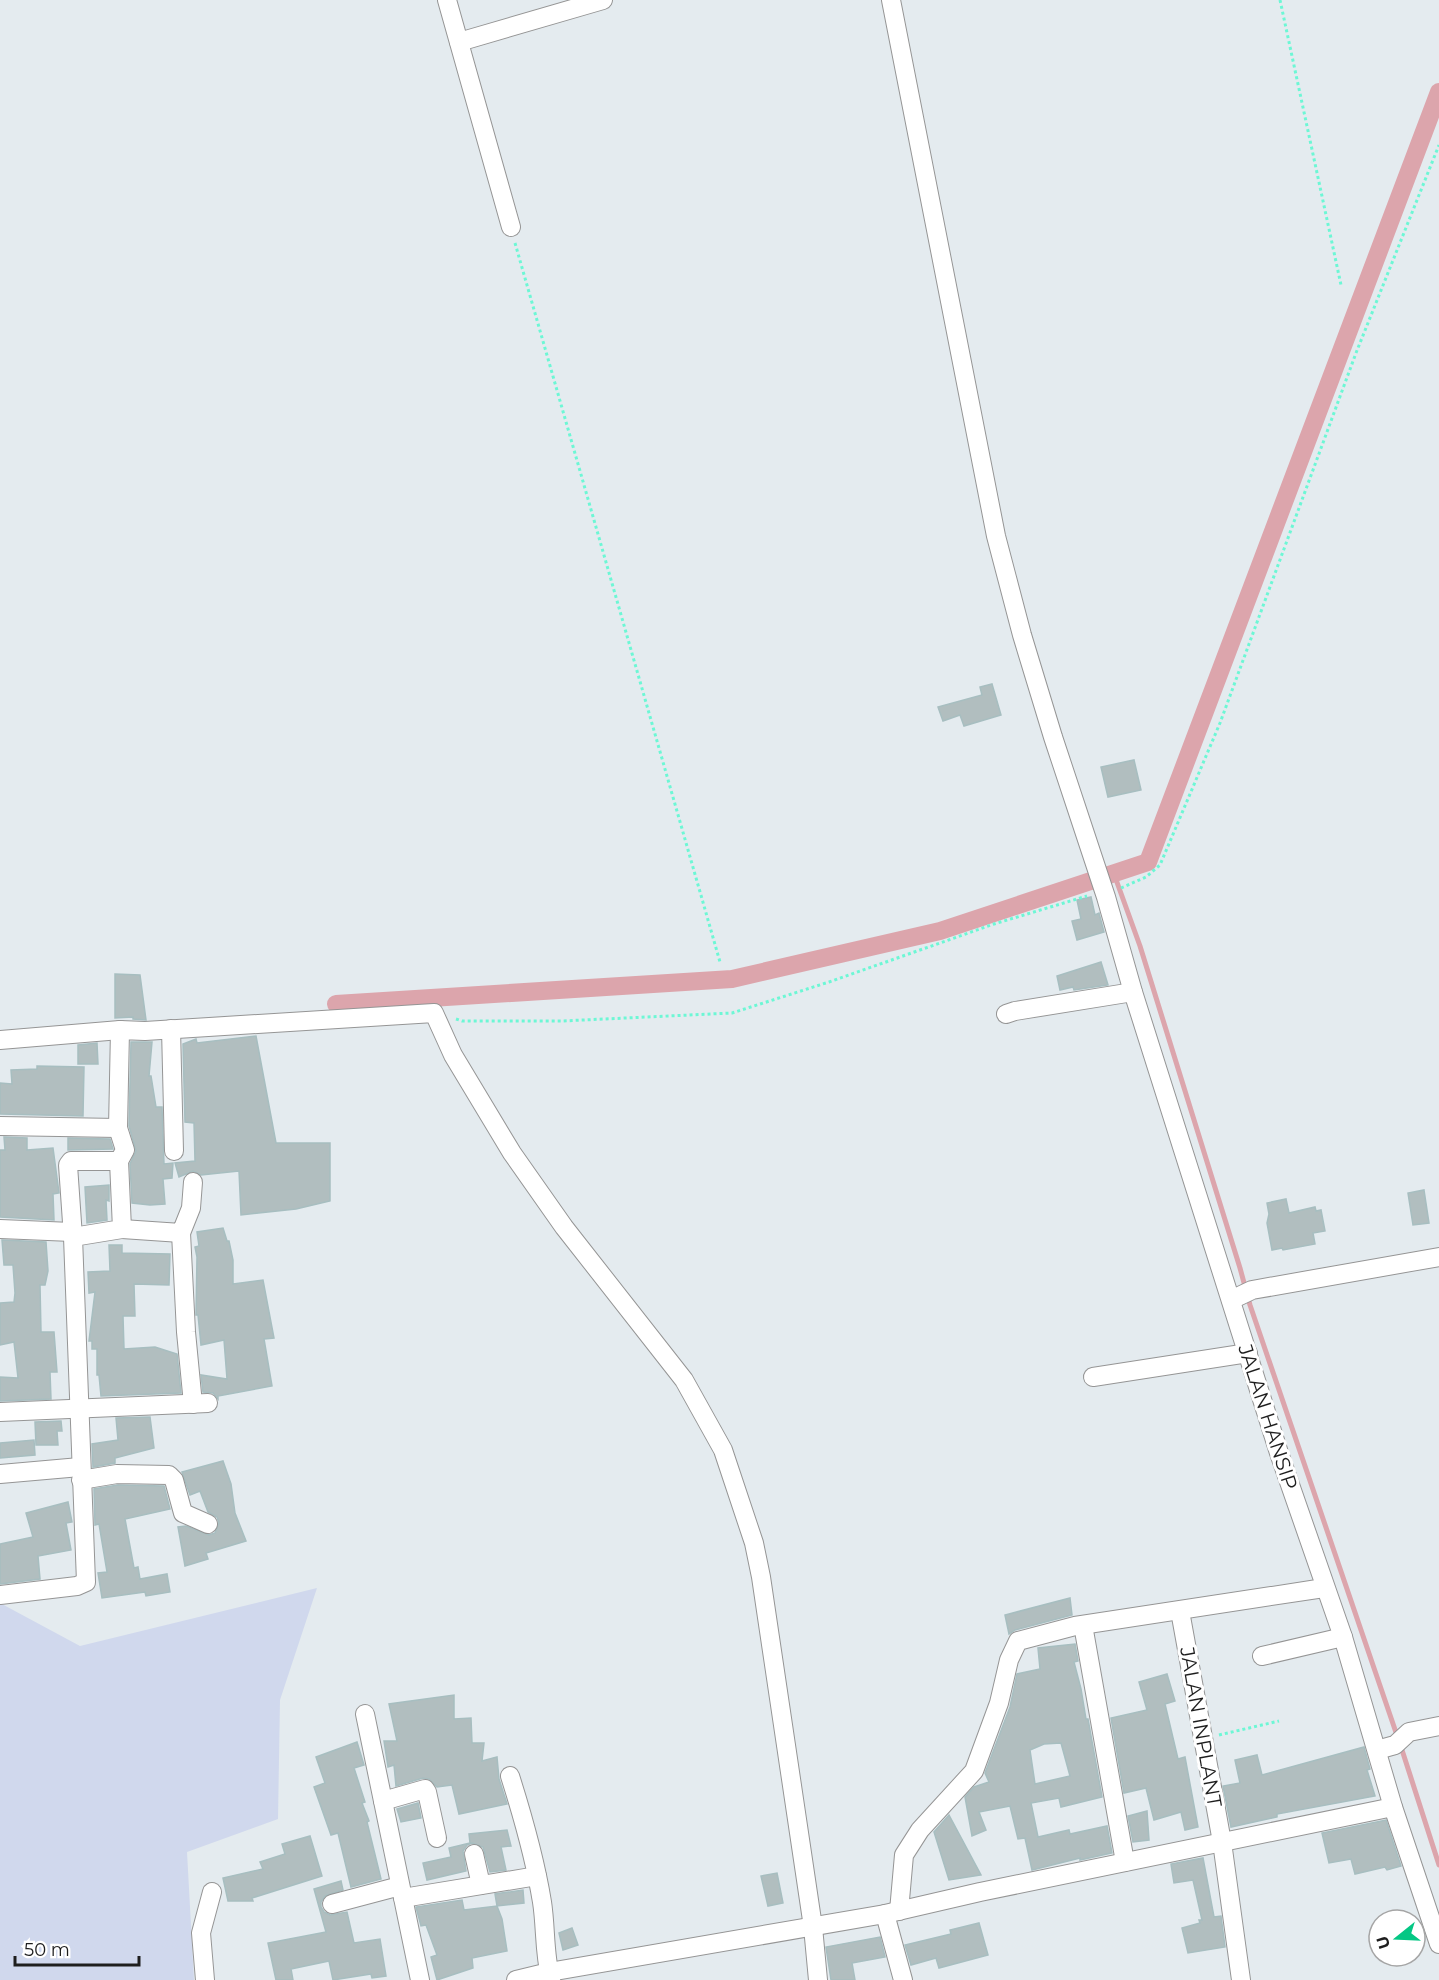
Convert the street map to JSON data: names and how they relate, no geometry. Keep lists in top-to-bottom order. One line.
{"streets":{"street":["JALAN HANSIP","JALAN INPLANT"]},"scale_bar":"50 m","north":"left"}
